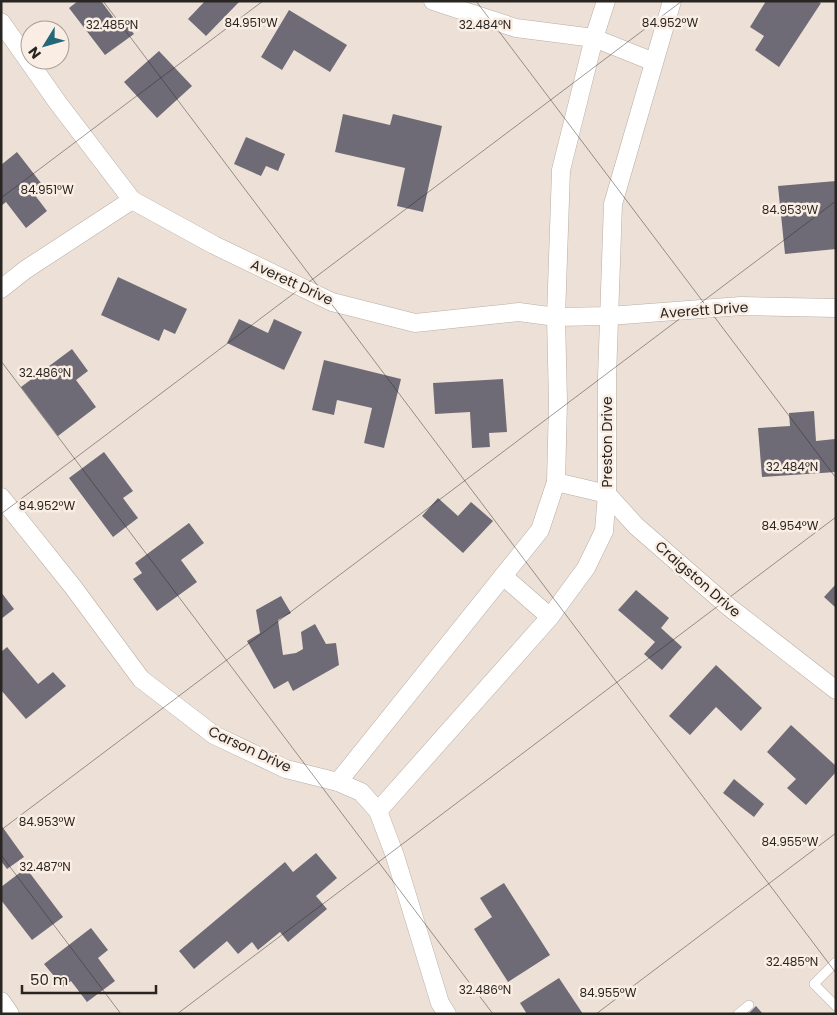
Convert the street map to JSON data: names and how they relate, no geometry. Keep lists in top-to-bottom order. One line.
{"streets":{"street":["Averett Drive","Preston Drive","Craigston Drive","Carson Drive"]},"crossings":[["Averett Drive","Preston Drive"],["Preston Drive","Craigston Drive"],["Preston Drive","Carson Drive"]],"scale_bar":"50 m","north":"bottom left","coordinates":["84.951°W","84.952°W","32.485°N","32.484°N","84.953°W","32.486°N","84.954°W","84.955°W","32.487°N"]}
